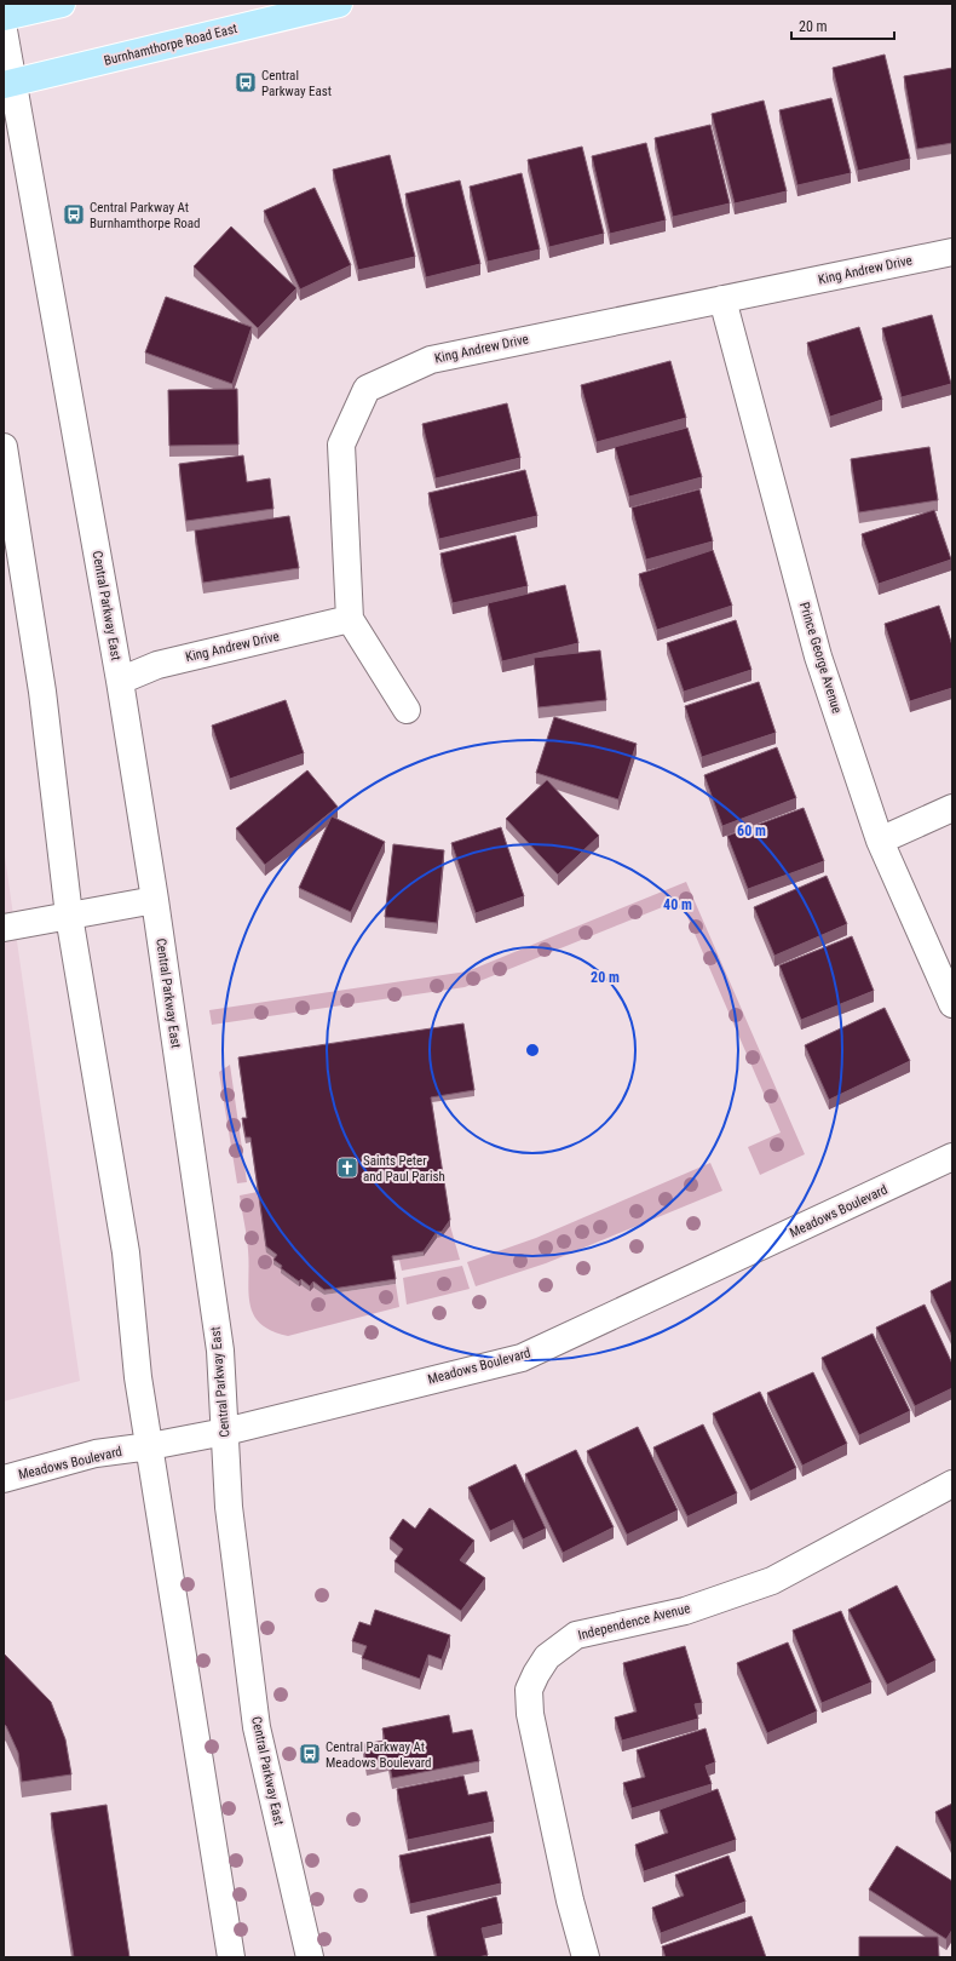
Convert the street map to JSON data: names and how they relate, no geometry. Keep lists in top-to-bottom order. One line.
{"streets":{"main road":["Burnhamthorpe Road East"],"street":["King Andrew Drive","Central Parkway East","Prince George Avenue","Meadows Boulevard","Independence Avenue"]},"crossings":[["Burnhamthorpe Road East","Central Parkway East"],["King Andrew Drive","Central Parkway East"],["King Andrew Drive","Prince George Avenue"],["Central Parkway East","Meadows Boulevard"]],"places":{"bus stop":["Central Parkway East","Central Parkway At Burnhamthorpe Road","Central Parkway At Meadows Boulevard"],"church":["Saints Peter and Paul Parish"]},"scale_bar":"20 m","rings":["60 m","40 m","20 m"]}
